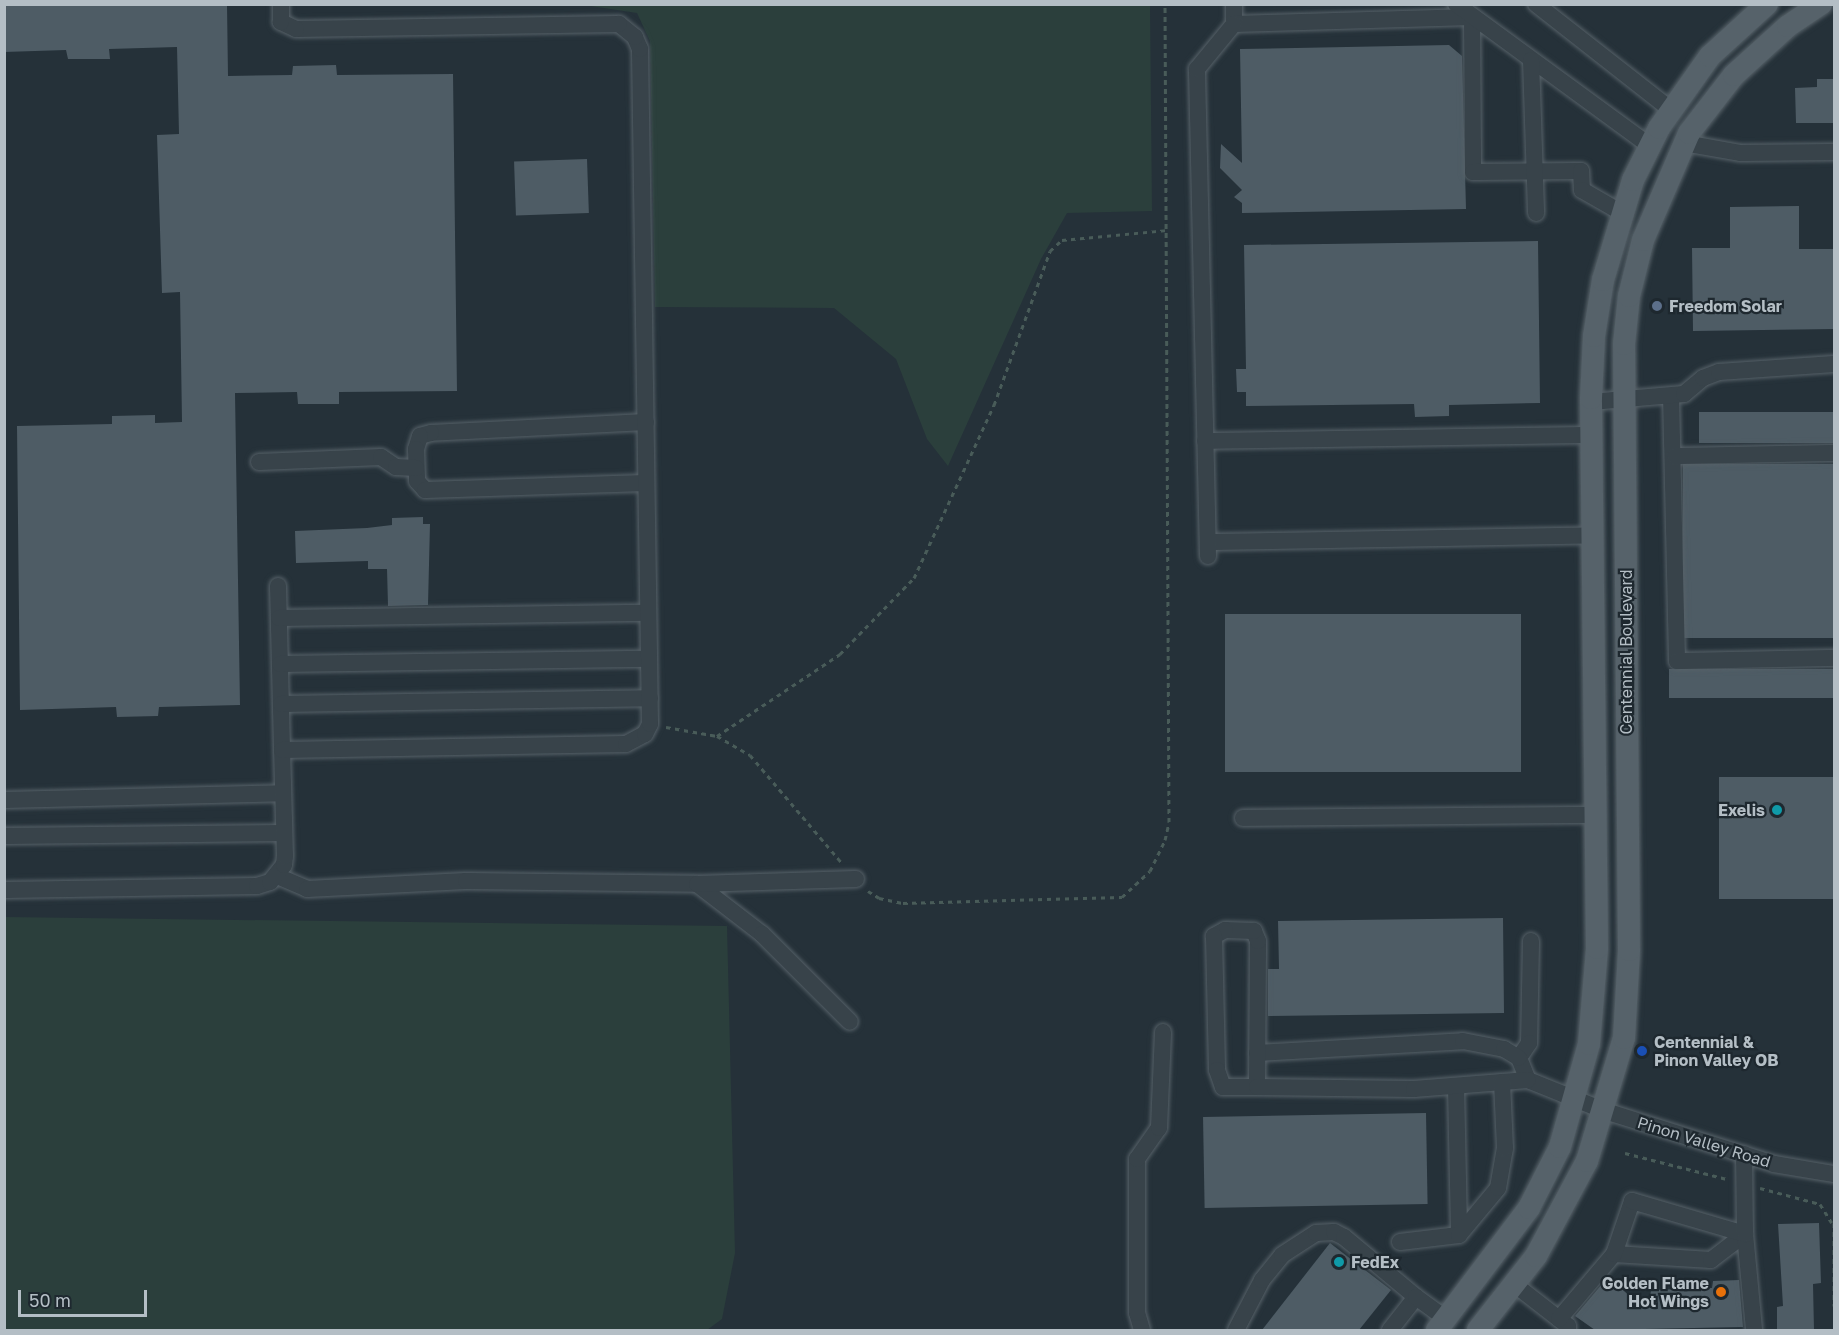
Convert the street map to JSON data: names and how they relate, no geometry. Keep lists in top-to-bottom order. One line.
{"streets":{"main road":["Centennial Boulevard"],"street":["Pinon Valley Road"]},"crossings":[["Centennial Boulevard","Pinon Valley Road"]],"places":["Freedom Solar","Exelis","Centennial & Pinon Valley OB","FedEx","Golden Flame Hot Wings"],"scale_bar":"50 m"}
